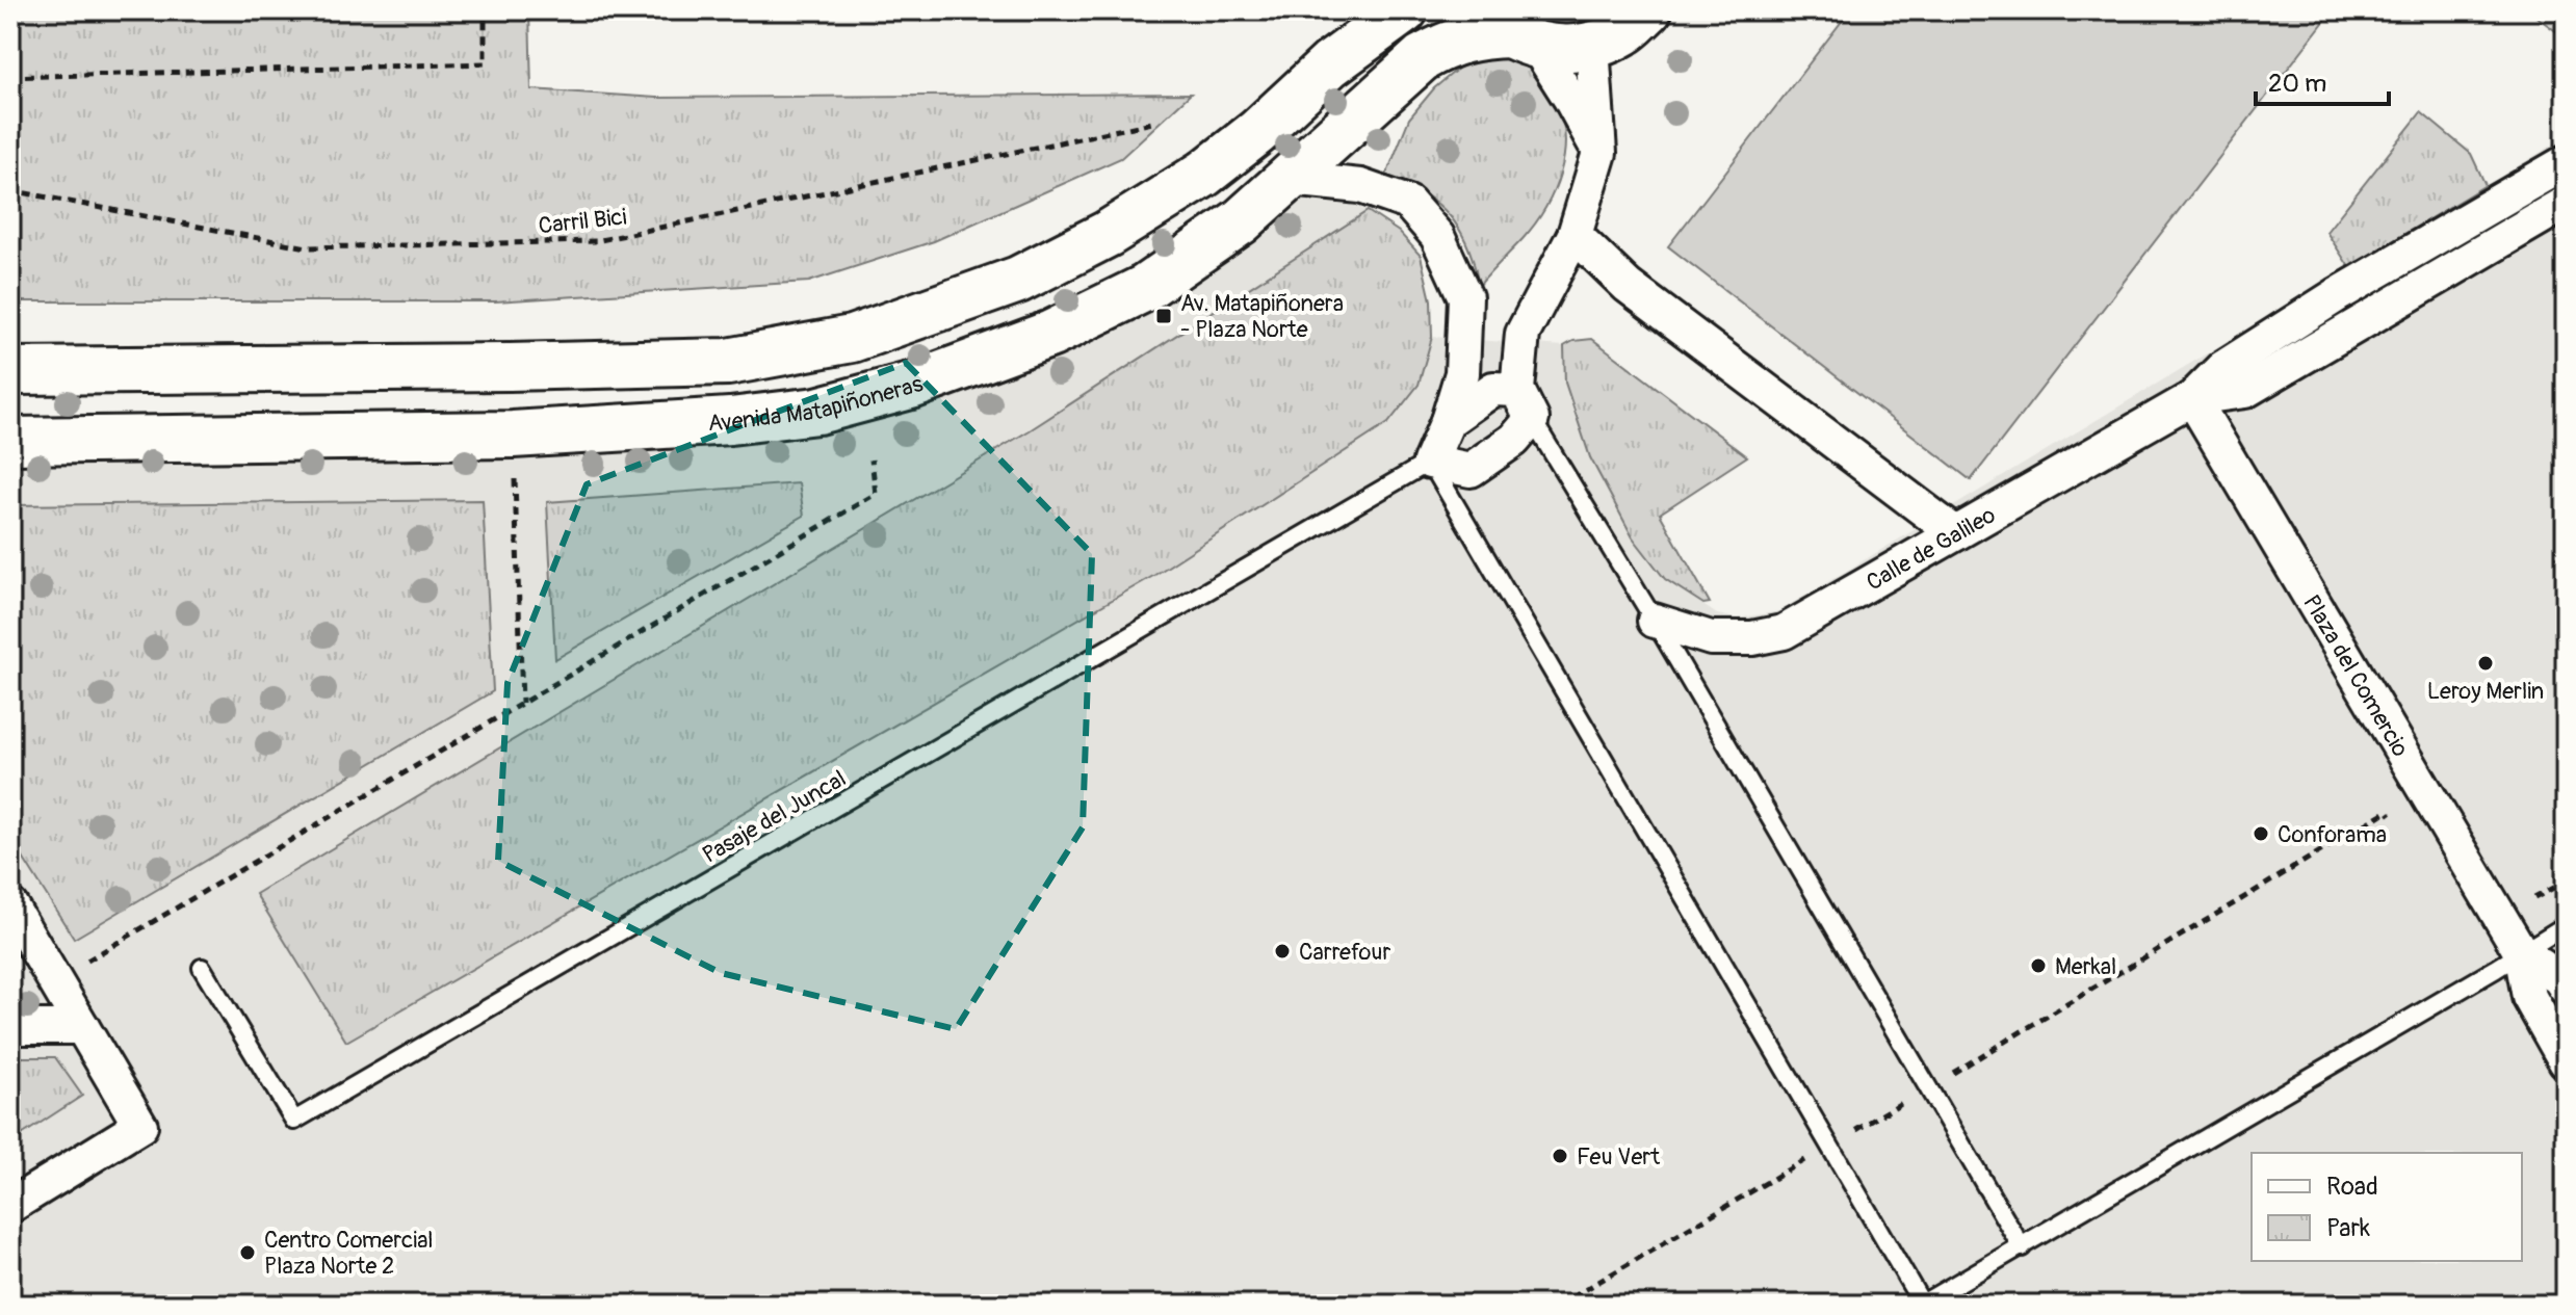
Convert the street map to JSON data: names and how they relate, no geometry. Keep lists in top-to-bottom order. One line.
{"streets":{"street":["Avenida Matapiñoneras","Calle de Galileo","Plaza del Comercio"],"lane":["Pasaje del Juncal"],"path":["Carril Bici"]},"crossings":[["Calle de Galileo","Plaza del Comercio"]],"places":{"transit":["Av. Matapiñonera - Plaza Norte"],"other":["Leroy Merlin","Conforama","Carrefour","Merkal","Feu Vert","Centro Comercial Plaza Norte 2"]},"legend":["Road","Park"],"scale_bar":"20 m"}
